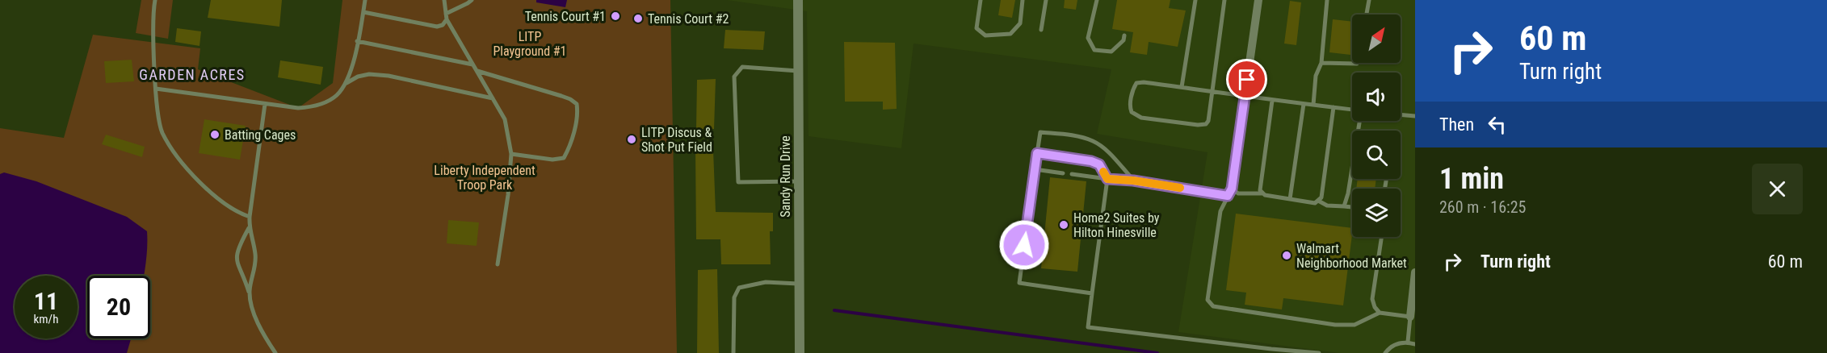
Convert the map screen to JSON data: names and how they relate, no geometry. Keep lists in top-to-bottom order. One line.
{"streets":{"street":["Sandy Run Drive"]},"districts":["GARDEN ACRES"],"parks":["LITP Playground #1","Liberty Independent Troop Park"],"places":["Tennis Court #1","Tennis Court #2","Batting Cages","LITP Discus & Shot Put Field","Home2 Suites by Hilton Hinesville","Walmart Neighborhood Market"],"north":"top right","page":{"turn":["60 m","Turn right"],"then":"Then","heading":["1 min","260 m · 16:25"],"list":[{"name":"Turn right","value":"60 m"}],"speed":"11 km/h","limit":"20"}}
